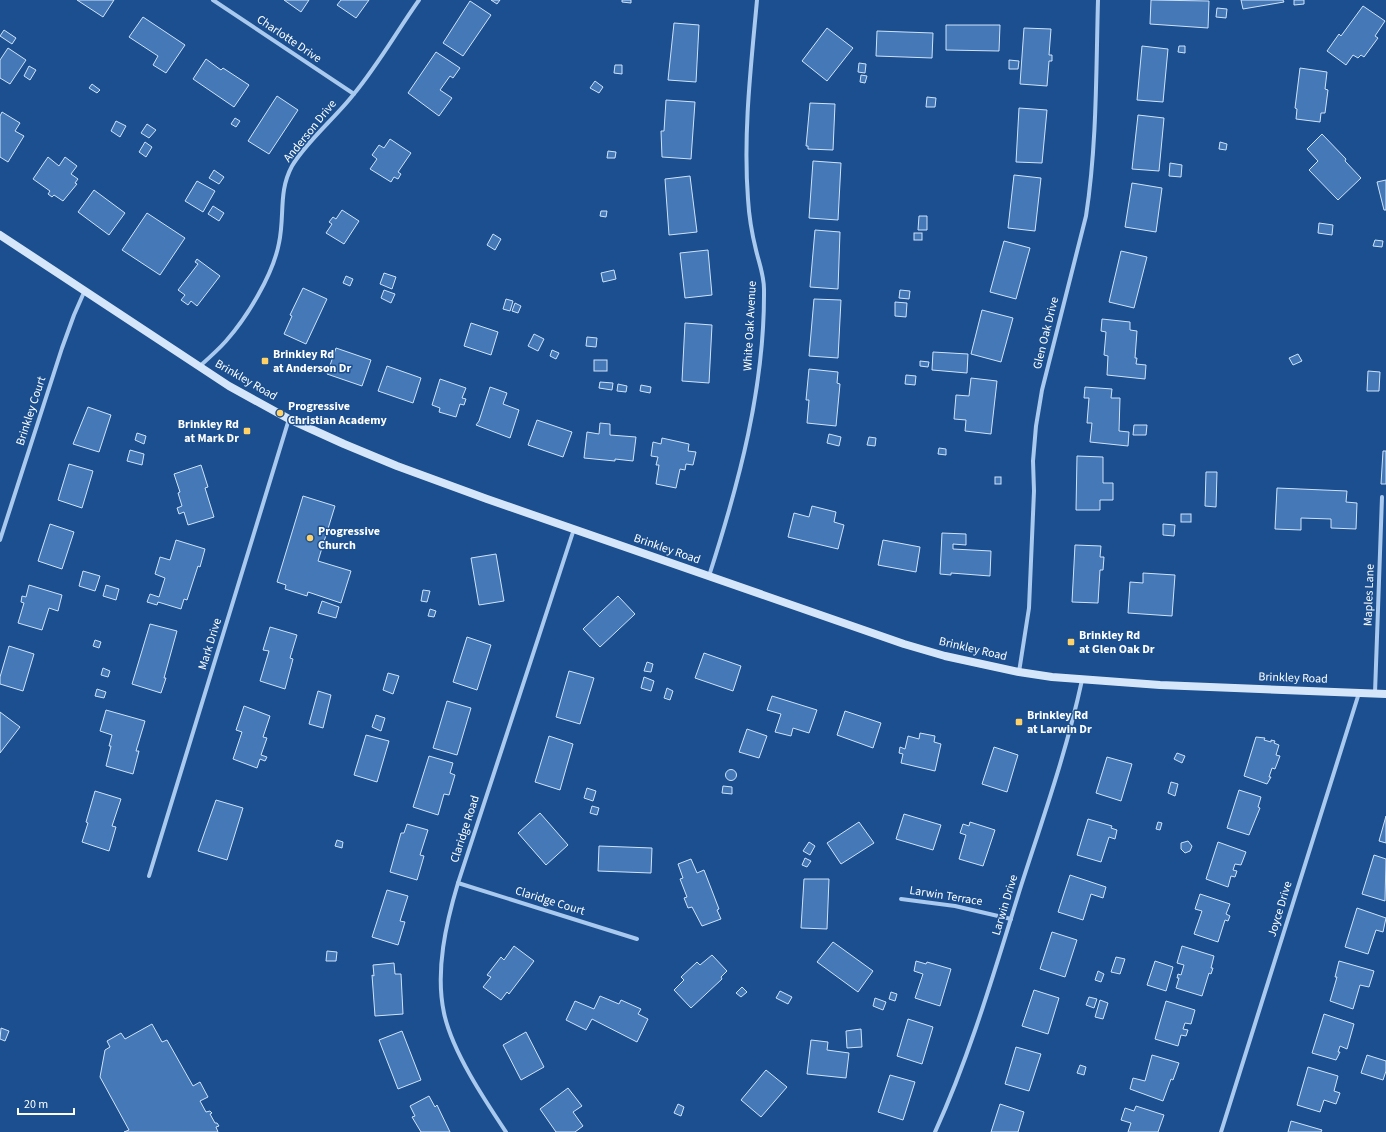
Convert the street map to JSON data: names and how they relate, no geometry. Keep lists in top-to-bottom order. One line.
{"streets":{"main road":["Brinkley Road"],"street":["Charlotte Drive","Anderson Drive","White Oak Avenue","Glen Oak Drive","Brinkley Court","Maples Lane","Mark Drive","Claridge Road","Larwin Terrace","Claridge Court","Larwin Drive","Joyce Drive"]},"crossings":[["Charlotte Drive","Anderson Drive"],["Anderson Drive","Brinkley Road"],["White Oak Avenue","Brinkley Road"],["Glen Oak Drive","Brinkley Road"],["Brinkley Road","Brinkley Court"],["Brinkley Road","Maples Lane"],["Brinkley Road","Mark Drive"],["Brinkley Road","Claridge Road"],["Brinkley Road","Larwin Drive"],["Brinkley Road","Joyce Drive"],["Claridge Road","Claridge Court"],["Larwin Terrace","Larwin Drive"]],"places":{"transit":["Brinkley Rd at Anderson Dr","Brinkley Rd at Mark Dr","Brinkley Rd at Glen Oak Dr","Brinkley Rd at Larwin Dr"],"other":["Progressive Christian Academy","Progressive Church"]},"scale_bar":"20 m"}
